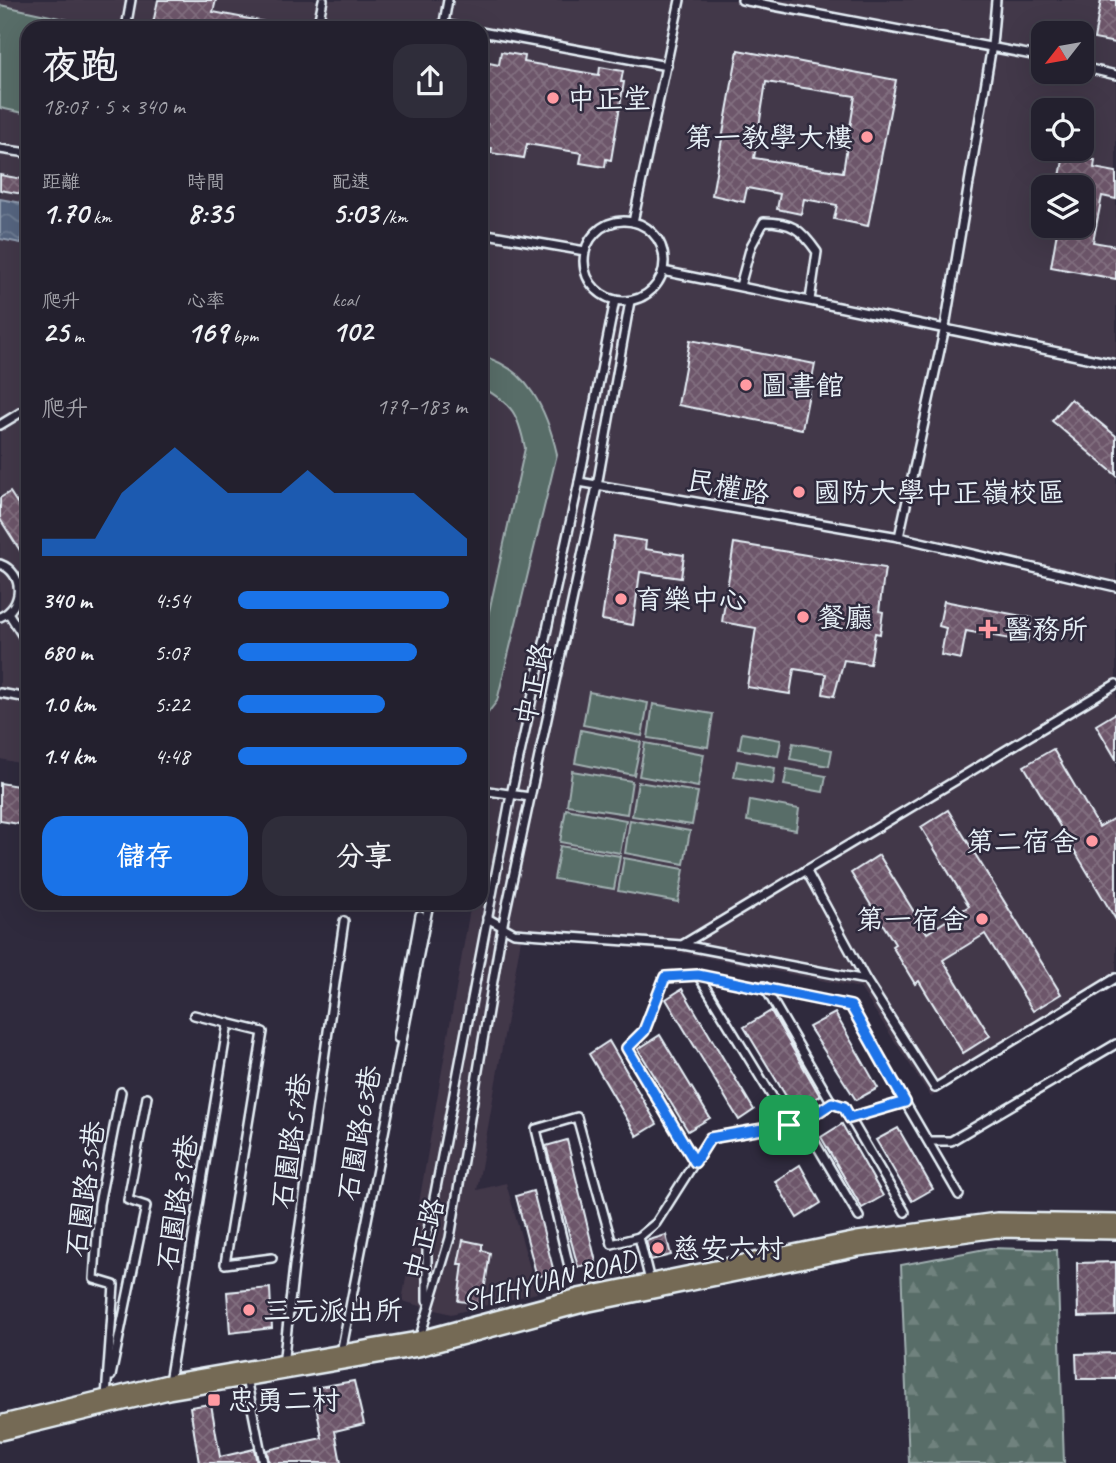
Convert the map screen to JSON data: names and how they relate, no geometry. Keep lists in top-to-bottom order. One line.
{"streets":{"main road":["SHIHYUAN ROAD"],"lane":["民權路","中正路","石園路63巷","石園路57巷","石園路35巷","石園路39巷"]},"crossings":[["民權路","中正路"],["石園路63巷","SHIHYUAN ROAD"],["石園路57巷","SHIHYUAN ROAD"],["石園路35巷","SHIHYUAN ROAD"],["石園路39巷","SHIHYUAN ROAD"]],"places":{"other":["中正堂","第一教學大樓","圖書館","國防大學中正嶺校區","育樂中心","餐廳","第二宿舍","第一宿舍","慈安六村","三元派出所"],"health":["醫務所"],"transit":["忠勇二村"]},"north":"bottom left","page":{"heading":["夜跑","18:07 · 5 × 340 m"],"stats":[["距離","1.70 km"],["時間","8:35"],["配速","5:03 /km"],["爬升","25 m"],["心率","169 bpm"],["kcal","102"]],"chart":["爬升","179–183 m"],"list":[{"name":"340 m","note":"4:54"},{"name":"680 m","note":"5:07"},{"name":"1.0 km","note":"5:22"},{"name":"1.4 km","note":"4:48"}],"buttons":["儲存","分享"]}}
